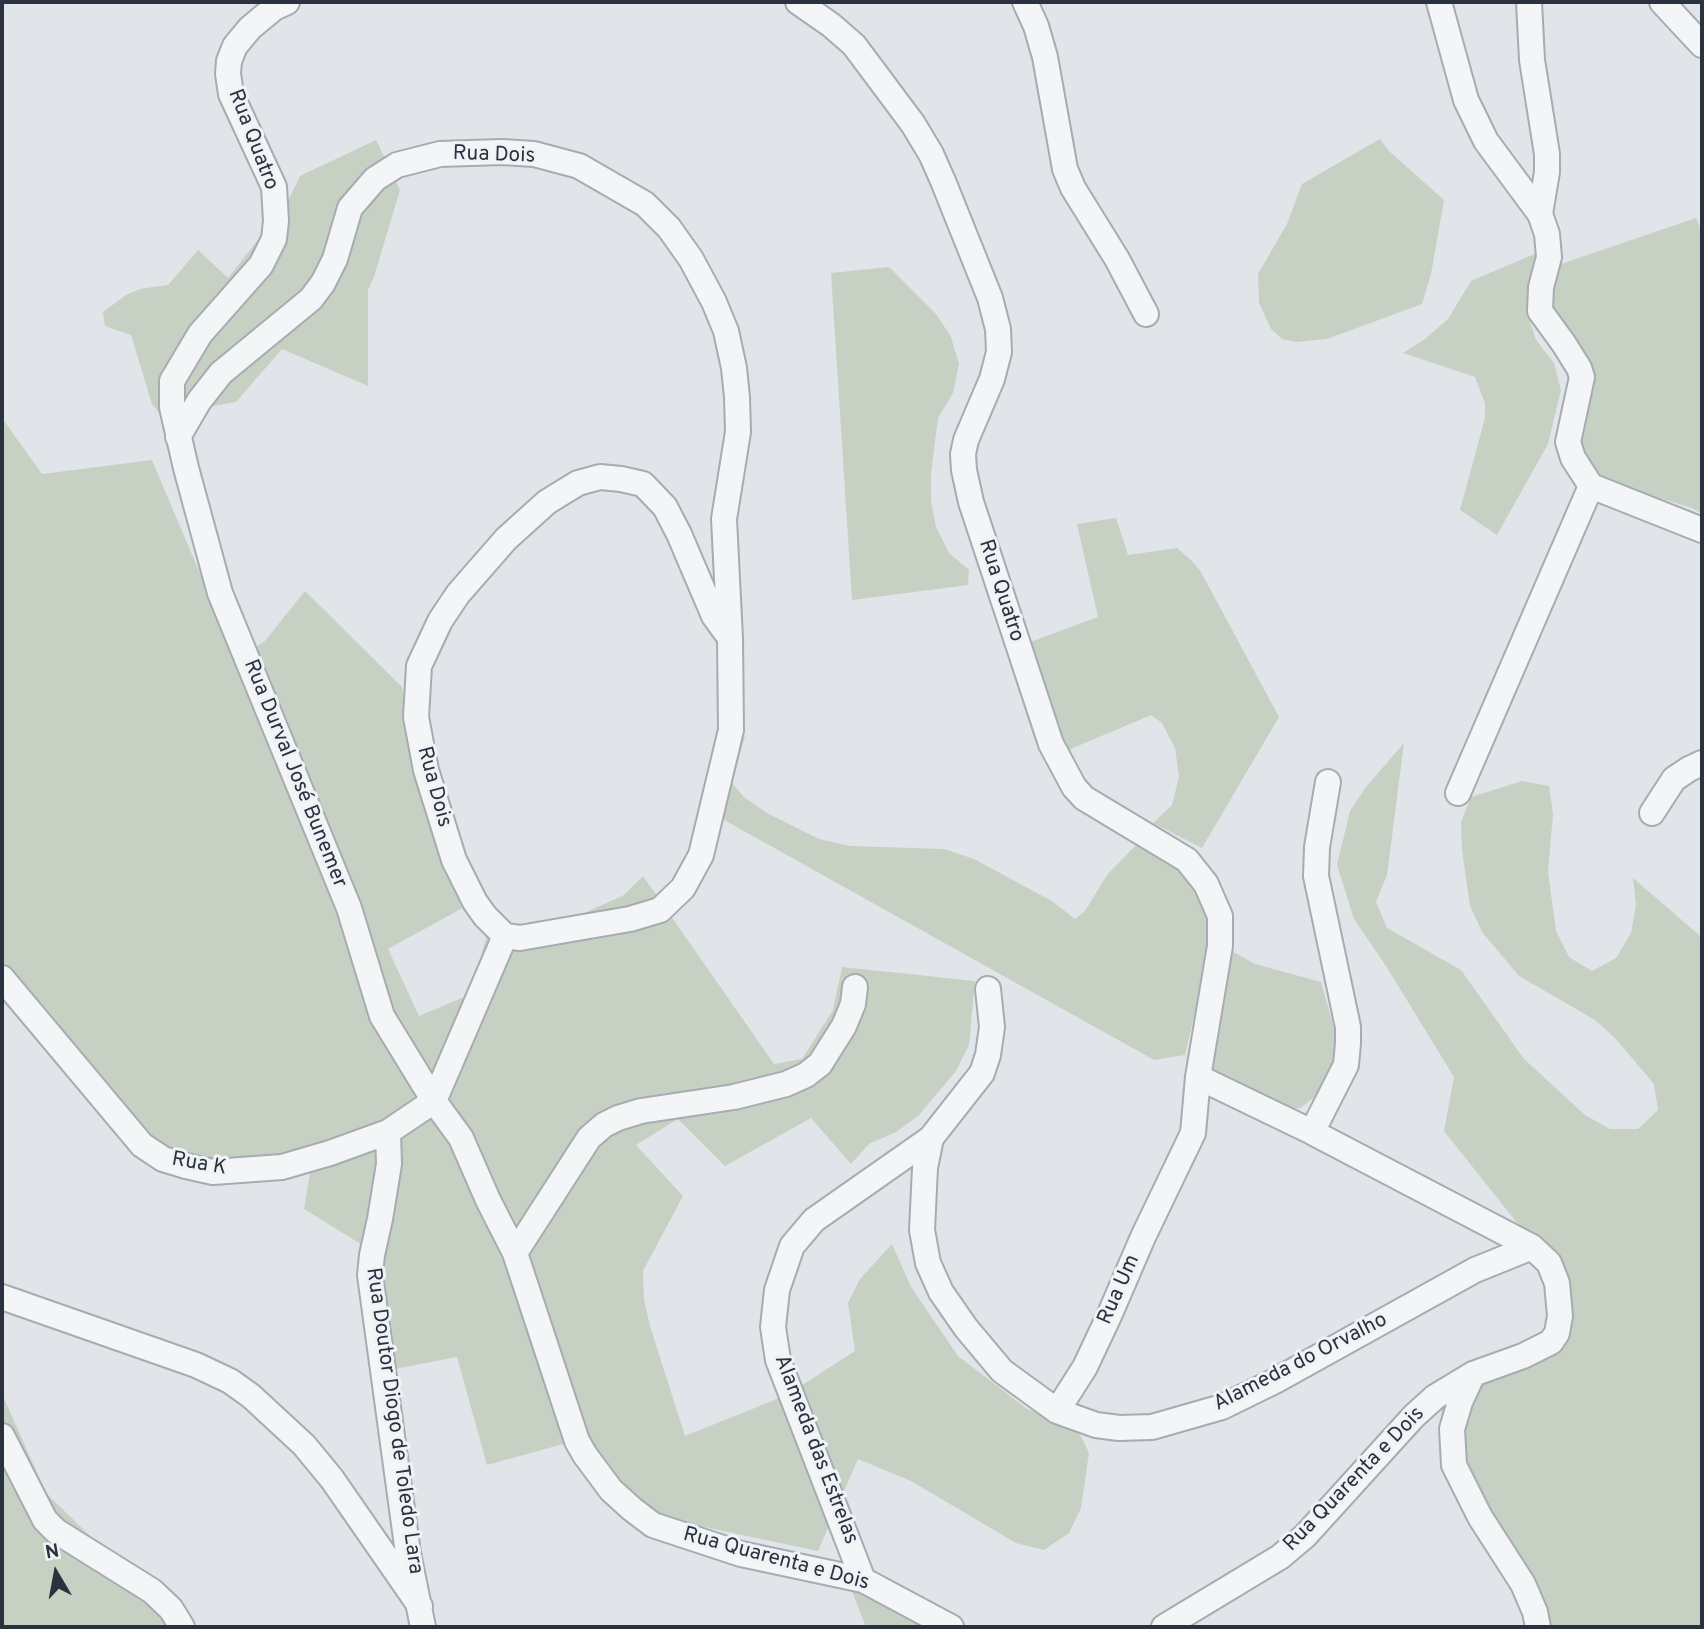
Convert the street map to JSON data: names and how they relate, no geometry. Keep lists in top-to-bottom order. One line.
{"streets":{"street":["Rua Quatro","Rua Dois","Rua Durval José Bunemer","Rua K","Rua Um","Alameda do Orvalho","Rua Doutor Diogo de Toledo Lara","Alameda das Estrelas","Rua Quarenta e Dois"]},"crossings":[["Rua Quatro","Rua Dois"],["Rua Quatro","Rua Durval José Bunemer"],["Rua Quatro","Rua Um"],["Rua Dois","Rua Durval José Bunemer"],["Rua Durval José Bunemer","Rua K"],["Rua Durval José Bunemer","Rua Quarenta e Dois"],["Rua K","Rua Doutor Diogo de Toledo Lara"],["Rua K","Rua Quarenta e Dois"],["Rua Um","Alameda do Orvalho"],["Alameda do Orvalho","Alameda das Estrelas"],["Alameda das Estrelas","Rua Quarenta e Dois"]],"north":"top"}
